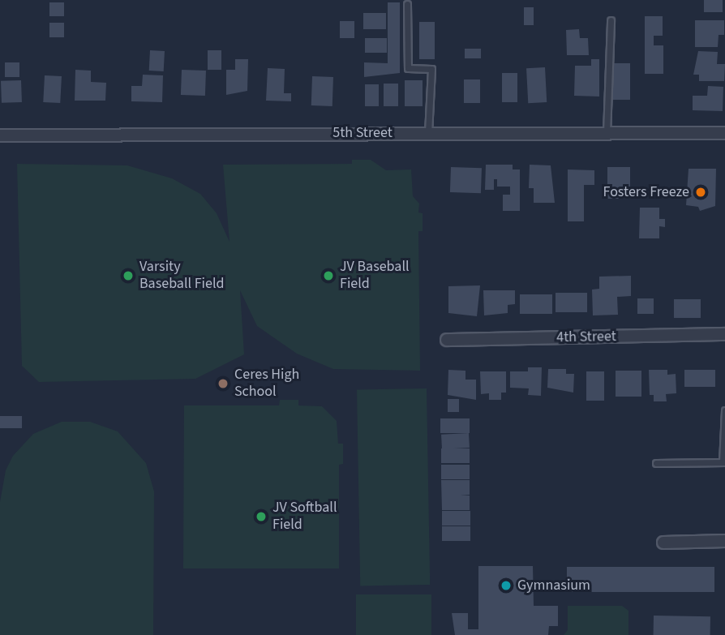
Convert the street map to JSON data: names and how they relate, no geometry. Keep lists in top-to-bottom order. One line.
{"streets":{"street":["5th Street","4th Street"]},"places":["Fosters Freeze","Varsity Baseball Field","JV Baseball Field","Ceres High School","JV Softball Field","Gymnasium"]}
